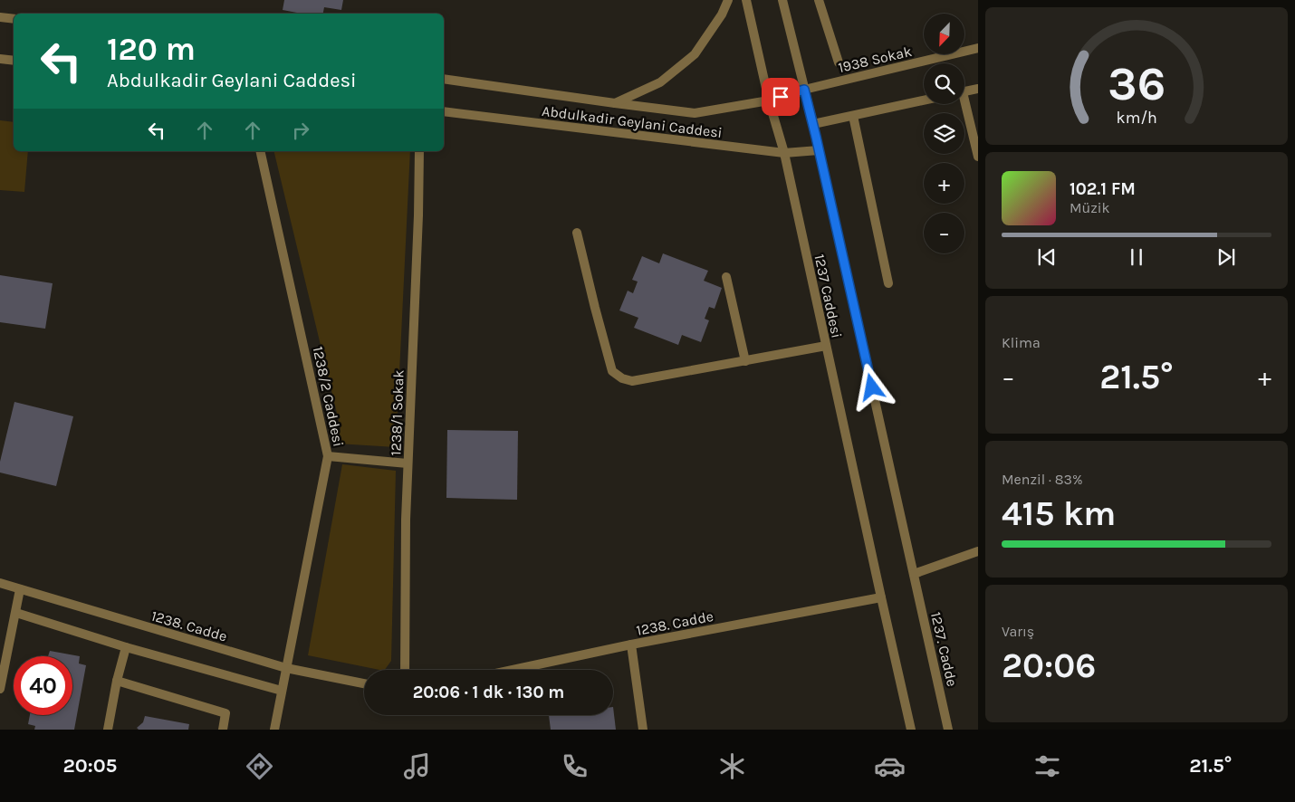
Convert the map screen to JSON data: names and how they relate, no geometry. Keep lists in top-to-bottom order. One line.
{"streets":{"street":["1938 Sokak","Abdulkadir Geylani Caddesi","1237 Caddesi","1238/2 Caddesi","1238/1 Sokak","1238. Cadde","1237. Cadde"]},"crossings":[["1938 Sokak","Abdulkadir Geylani Caddesi"],["1938 Sokak","1237 Caddesi"],["Abdulkadir Geylani Caddesi","1237 Caddesi"],["1237 Caddesi","1238. Cadde"],["1237 Caddesi","1237. Cadde"],["1238/2 Caddesi","1238. Cadde"]],"north":"bottom left","page":{"map_buttons":["+","−"],"turn":["120 m","Abdulkadir Geylani Caddesi"],"song":["102.1 FM","Müzik"],"tile":["Klima",["Menzil · 83%","415 km"],["Varış","20:06"]],"heat":["−","21.5°","+"],"limit":"40","trip":"20:06 · 1 dk · 130 m","tabs":["20:05","21.5°"],"gauge":["36","km/h"]}}
